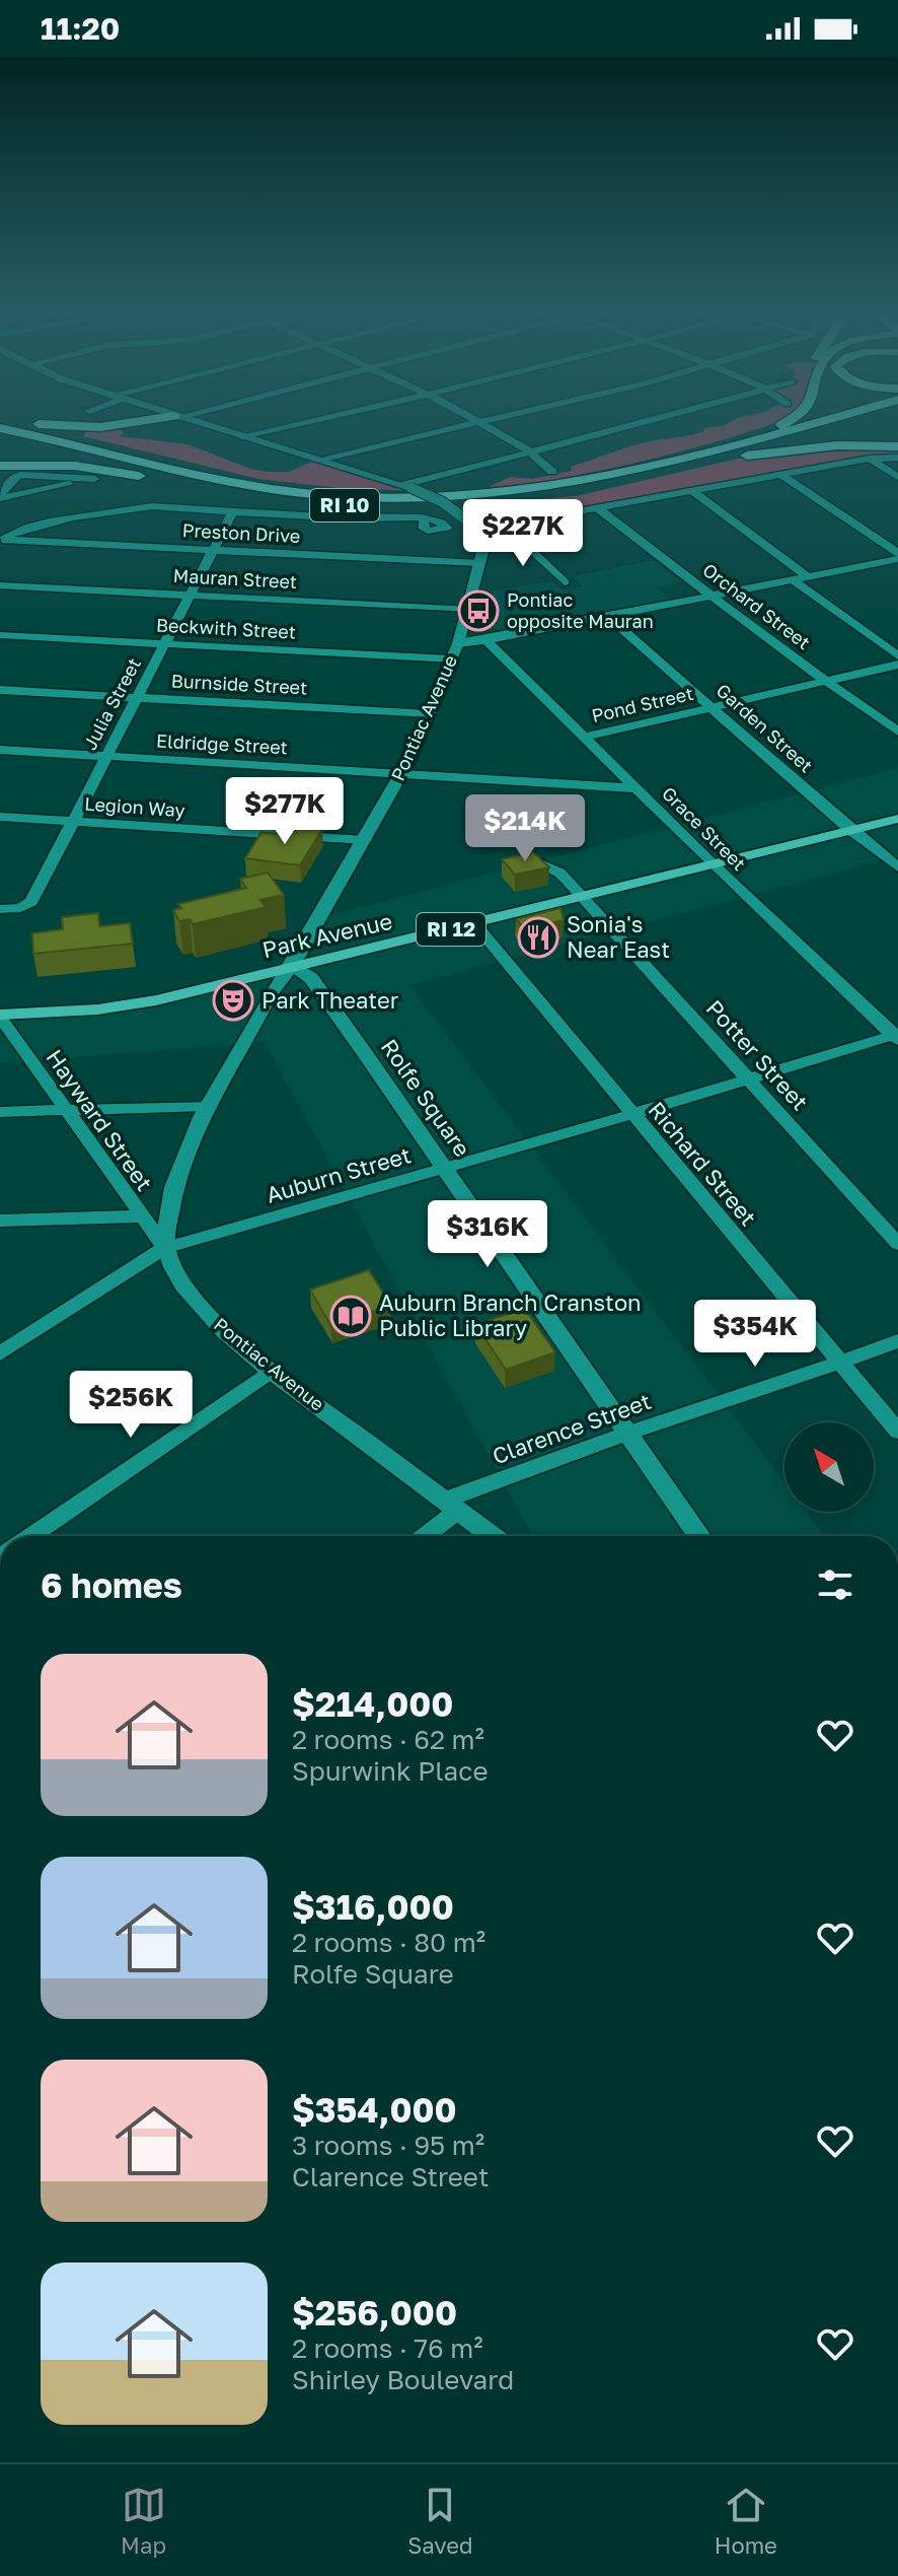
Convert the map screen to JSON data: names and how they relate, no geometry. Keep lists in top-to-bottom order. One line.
{"streets":{"highway":["RI 10"],"main road":["Pontiac Avenue","RI 12","Park Avenue","Rolfe Square"],"street":["Preston Drive","Mauran Street","Orchard Street","Beckwith Street","Burnside Street","Julia Street","Pond Street","Garden Street","Eldridge Street","Legion Way","Grace Street","Potter Street","Hayward Street","Richard Street","Auburn Street","Clarence Street"]},"crossings":[["Preston Drive","Julia Street"],["Preston Drive","Pontiac Avenue"],["Mauran Street","Julia Street"],["Mauran Street","Pontiac Avenue"],["Orchard Street","Pond Street"],["Beckwith Street","Julia Street"],["Beckwith Street","Pontiac Avenue"],["Burnside Street","Julia Street"],["Burnside Street","Pontiac Avenue"],["Julia Street","Eldridge Street"],["Julia Street","Legion Way"],["Pond Street","Garden Street"],["Pond Street","Grace Street"],["Pontiac Avenue","Eldridge Street"],["Pontiac Avenue","Legion Way"],["Pontiac Avenue","Park Avenue"],["Pontiac Avenue","Rolfe Square"],["Pontiac Avenue","Hayward Street"],["Pontiac Avenue","Auburn Street"],["Pontiac Avenue","Clarence Street"],["Garden Street","Park Avenue"],["Eldridge Street","Grace Street"],["Grace Street","Park Avenue"],["Grace Street","Auburn Street"],["Park Avenue","Potter Street"],["Park Avenue","Rolfe Square"],["Park Avenue","Hayward Street"],["Park Avenue","Richard Street"],["Potter Street","Auburn Street"],["Rolfe Square","Auburn Street"],["Rolfe Square","Clarence Street"],["Hayward Street","Auburn Street"],["Richard Street","Auburn Street"],["Richard Street","Clarence Street"]],"places":{"bus stop":["Pontiac opposite Mauran"],"restaurant":["Sonia's Near East"],"theatre":["Park Theater"],"library":["Auburn Branch Cranston Public Library"]},"north":"top left","page":{"status":"11:20","price":["$227K","$277K","$214K","$316K","$354K","$256K"],"heading":"6 homes","list":[{"name":"$214,000","note":"2 rooms · 62 m² · Spurwink Place"},{"name":"$316,000","note":"2 rooms · 80 m² · Rolfe Square"},{"name":"$354,000","note":"3 rooms · 95 m² · Clarence Street"},{"name":"$256,000","note":"2 rooms · 76 m² · Shirley Boulevard"}],"tabs":["Map","Saved","Home"]}}
